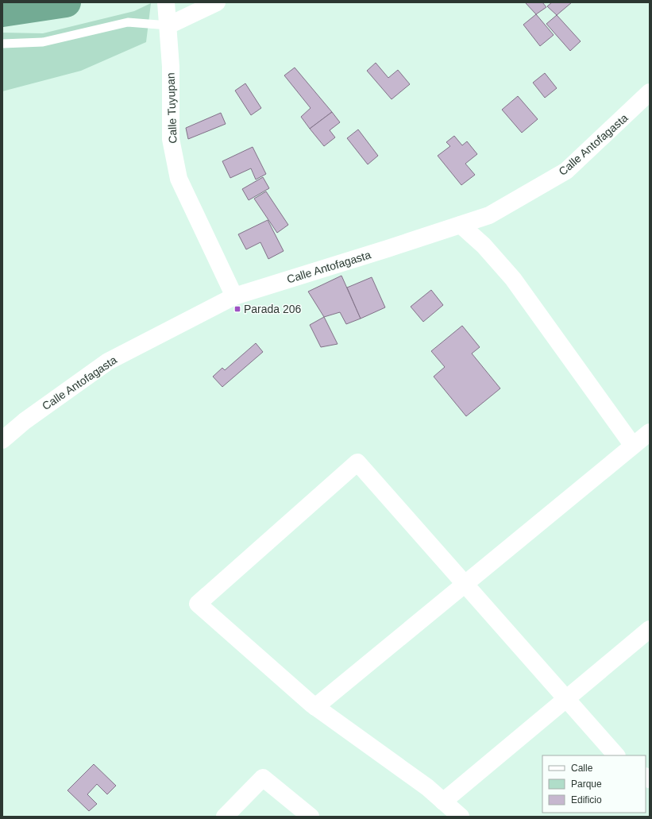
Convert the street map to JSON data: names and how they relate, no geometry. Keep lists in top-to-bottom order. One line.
{"streets":{"street":["Calle Tuyupan","Calle Antofagasta"]},"crossings":[["Calle Tuyupan","Calle Antofagasta"]],"places":{"transit":["Parada 206"]},"legend":["Calle","Parque","Edificio"]}
